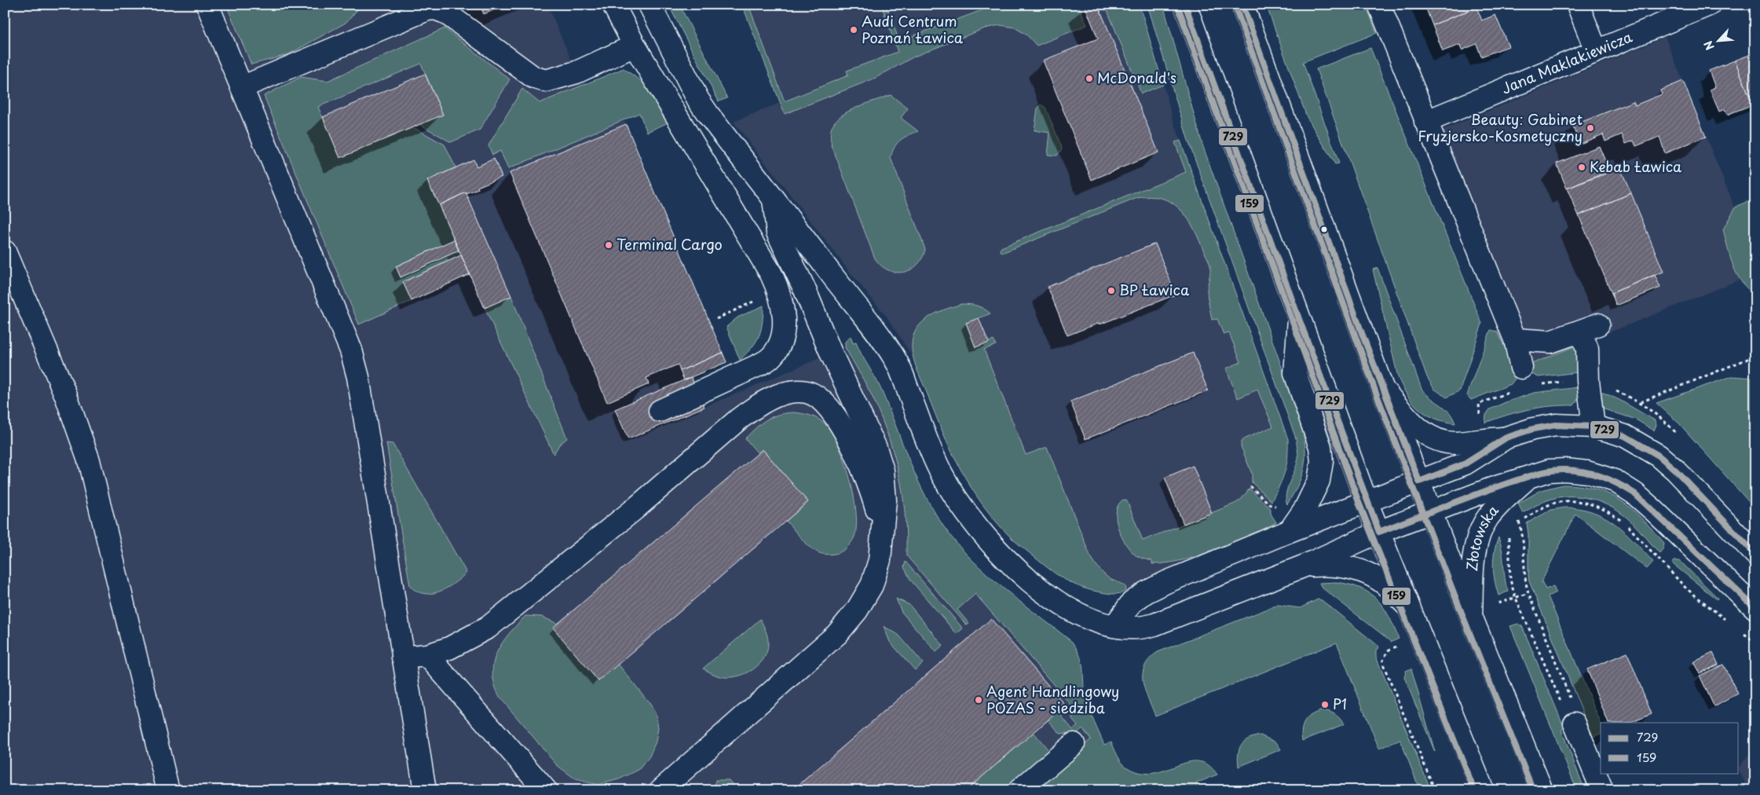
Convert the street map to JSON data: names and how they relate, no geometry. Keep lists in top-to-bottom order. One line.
{"streets":{"street":["Jana Maklakiewicza","Złotowska"]},"places":["Audi Centrum Poznań Ławica","McDonald's","Beauty: Gabinet Fryzjersko-Kosmetyczny","Kebab Ławica","Terminal Cargo","BP Ławica","Agent Handlingowy POZAS - siedziba","P1"],"lines":["transit line 729","transit line 159"],"legend":["729","159"],"north":"bottom left"}
